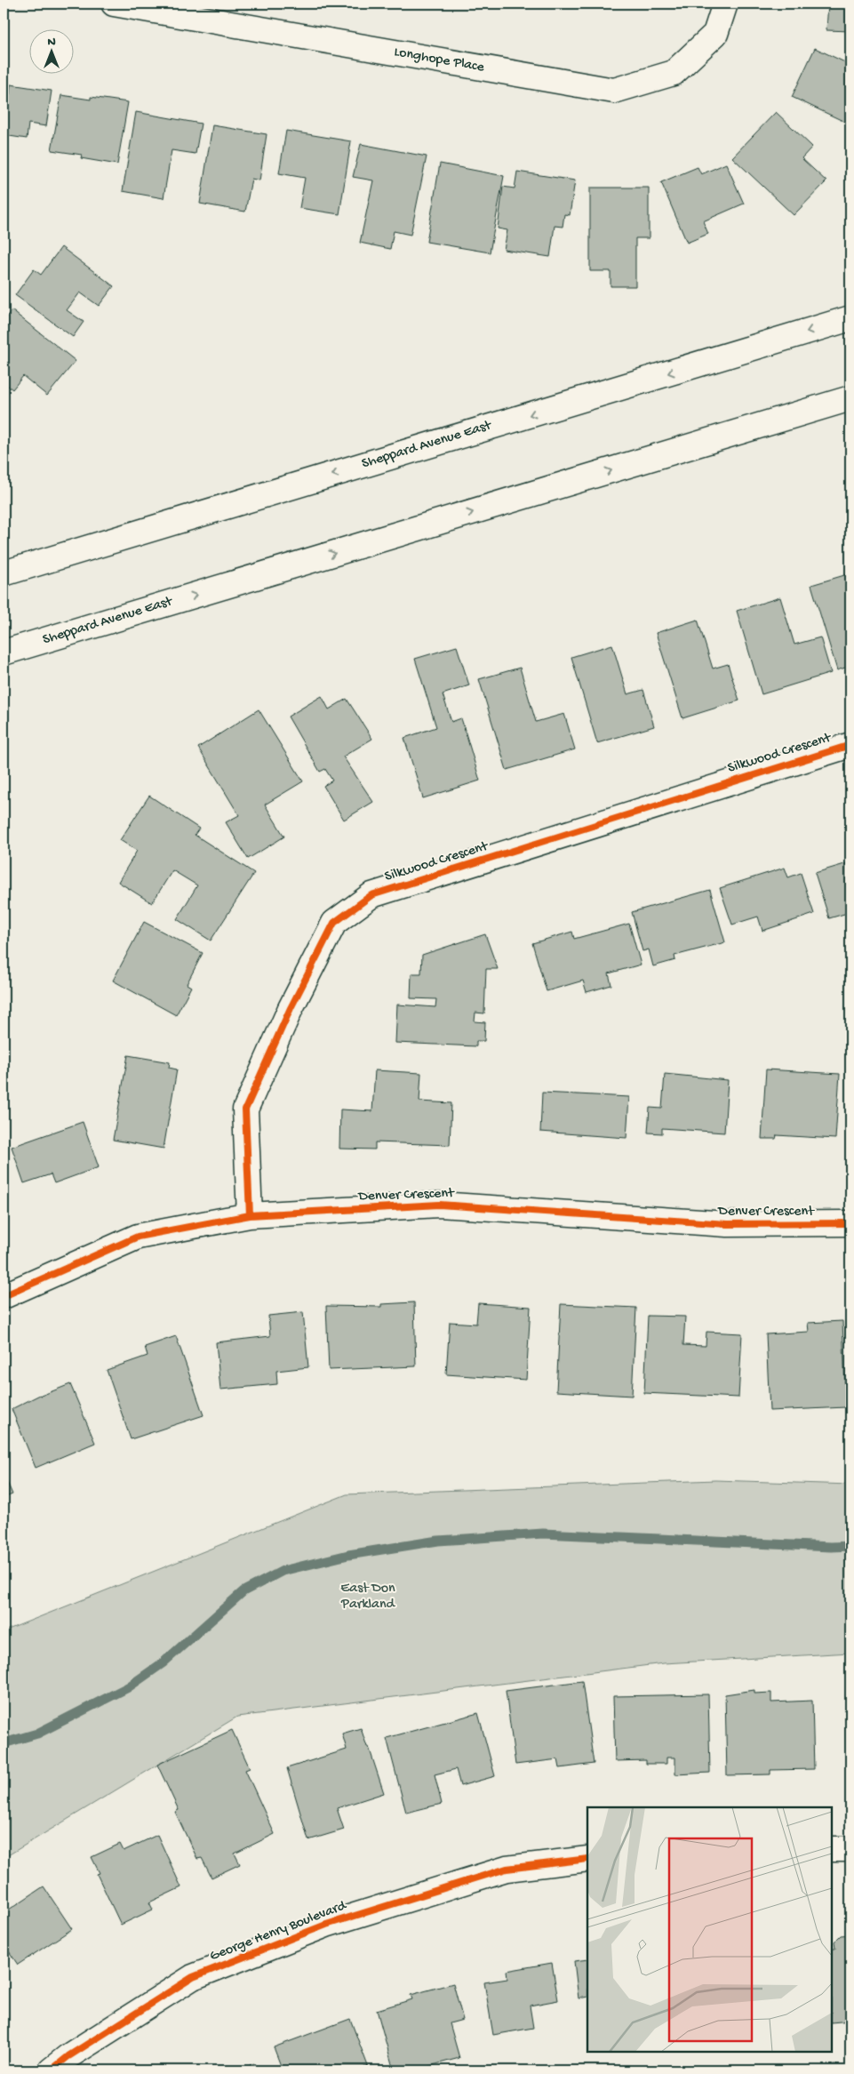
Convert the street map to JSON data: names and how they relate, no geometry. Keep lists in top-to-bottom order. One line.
{"streets":{"street":["Longhope Place","Sheppard Avenue East","Silkwood Crescent","Denver Crescent","George Henry Boulevard"]},"crossings":[["Silkwood Crescent","Denver Crescent"]],"parks":["East Don Parkland"],"north":"top"}
